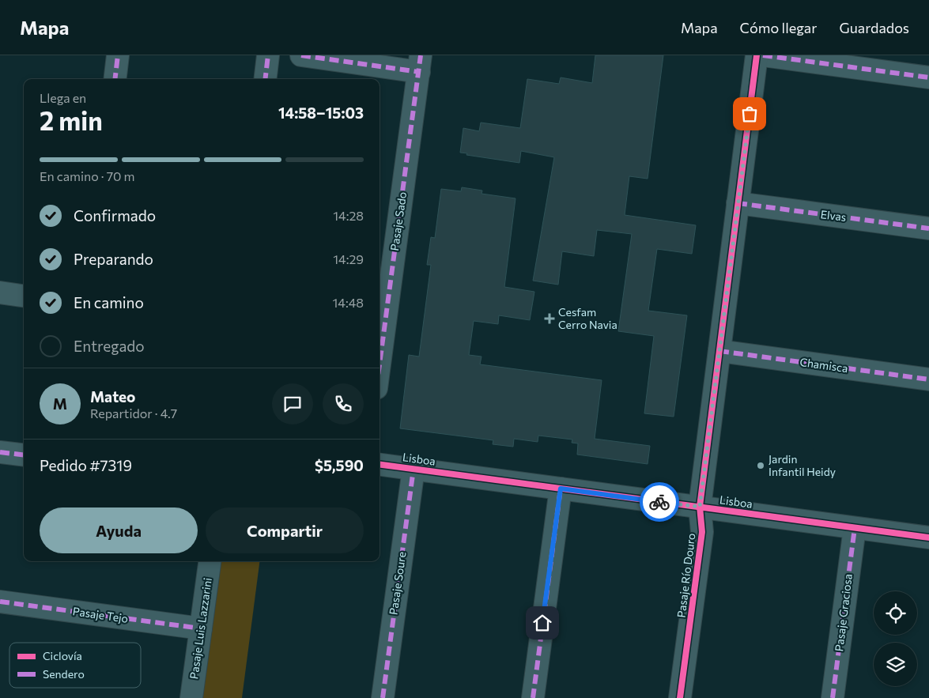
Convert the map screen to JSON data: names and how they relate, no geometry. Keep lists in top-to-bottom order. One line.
{"streets":{"street":["Elvas","Pasaje Sado","Chamisca","Lisboa","Pasaje Río Douro","Pasaje Soure","Pasaje Graciosa","Pasaje Tejo","Pasaje Luis Lazzarini"]},"crossings":[["Elvas","Pasaje Río Douro"],["Chamisca","Pasaje Río Douro"],["Lisboa","Pasaje Río Douro"],["Lisboa","Pasaje Soure"],["Lisboa","Pasaje Graciosa"],["Pasaje Tejo","Pasaje Luis Lazzarini"]],"places":{"health":["Cesfam Cerro Navia"],"other":["Jardin Infantil Heidy"]},"legend":["Ciclovía","Sendero"],"page":{"header":"Mapa","nav":["Mapa","Cómo llegar","Guardados"],"heading":["2 min","Llega en","14:58–15:03"],"panel":["Mateo","Repartidor · 4.7","Pedido #7319","$5,590"],"bar":"En camino · 70 m","list":[["Confirmado","14:28"],["Preparando","14:29"],["En camino","14:48"],"Entregado"],"round":"M","buttons":["Ayuda","Compartir"]}}
